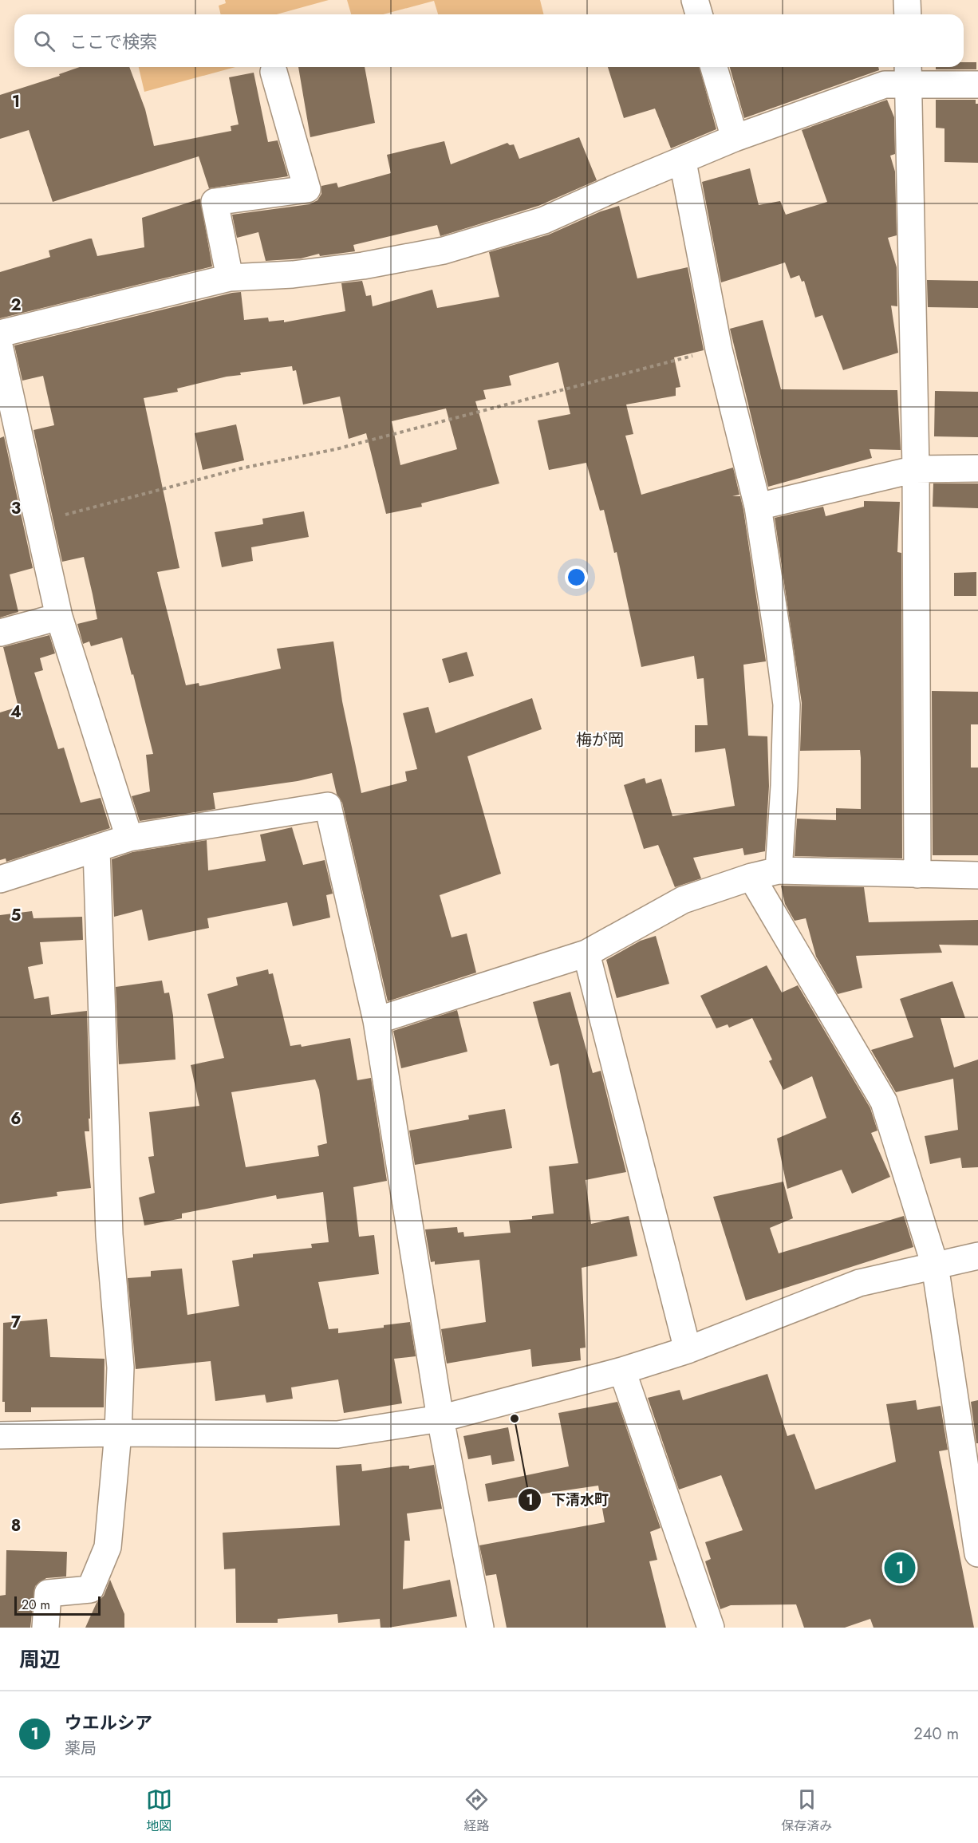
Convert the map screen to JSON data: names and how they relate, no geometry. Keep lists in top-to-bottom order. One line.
{"districts":["梅が岡"],"places":["下清水町"],"scale_bar":"20 m","page":{"search":"ここで検索","pins":"1","scale":"20 m","heading":"周辺","list":[{"mark":"1","name":"ウエルシア","note":"薬局","value":"240 m"}],"nav":["地図","経路","保存済み"]},"grid":{"rows":["1","2","3","4","5","6","7","8"]}}
